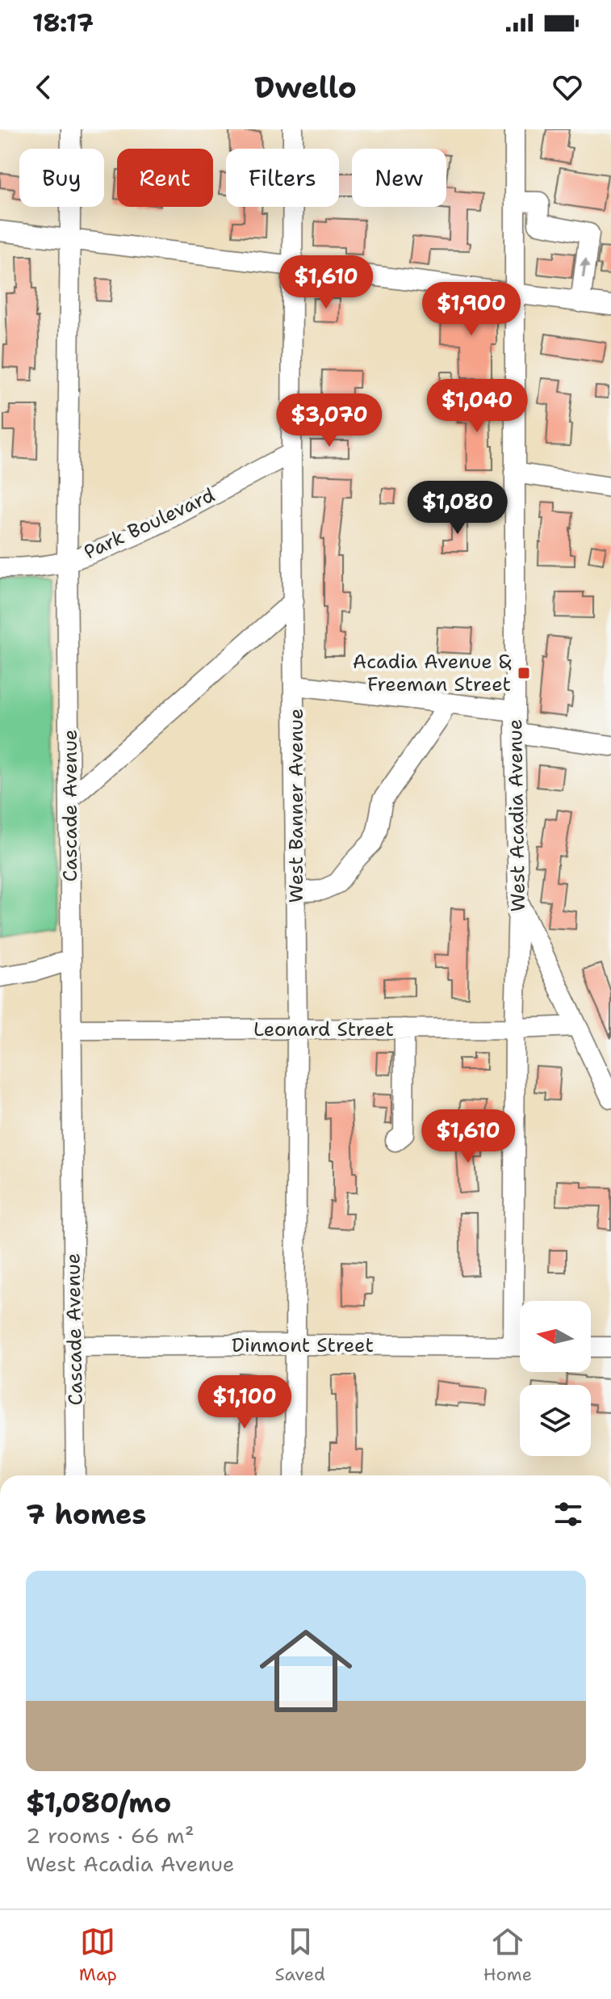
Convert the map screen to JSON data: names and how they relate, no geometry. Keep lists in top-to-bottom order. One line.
{"streets":{"street":["Park Boulevard","Cascade Avenue","West Banner Avenue","West Acadia Avenue","Leonard Street","Dinmont Street"]},"crossings":[["Park Boulevard","Cascade Avenue"],["Park Boulevard","West Banner Avenue"],["Cascade Avenue","Leonard Street"],["Cascade Avenue","Dinmont Street"],["West Banner Avenue","Leonard Street"],["West Banner Avenue","Dinmont Street"],["West Acadia Avenue","Leonard Street"]],"places":{"transit":["Acadia Avenue & Freeman Street"]},"north":"left","page":{"status":"18:17","header":"Dwello","chip":["Buy","Rent","Filters","New"],"price":["$1,610","$1,900","$1,040","$3,070","$1,080","$1,610","$1,100"],"heading":"7 homes","list":[{"name":"$1,080/mo","note":"2 rooms · 66 m² · West Acadia Avenue"}],"tabs":["Map","Saved","Home"]}}
